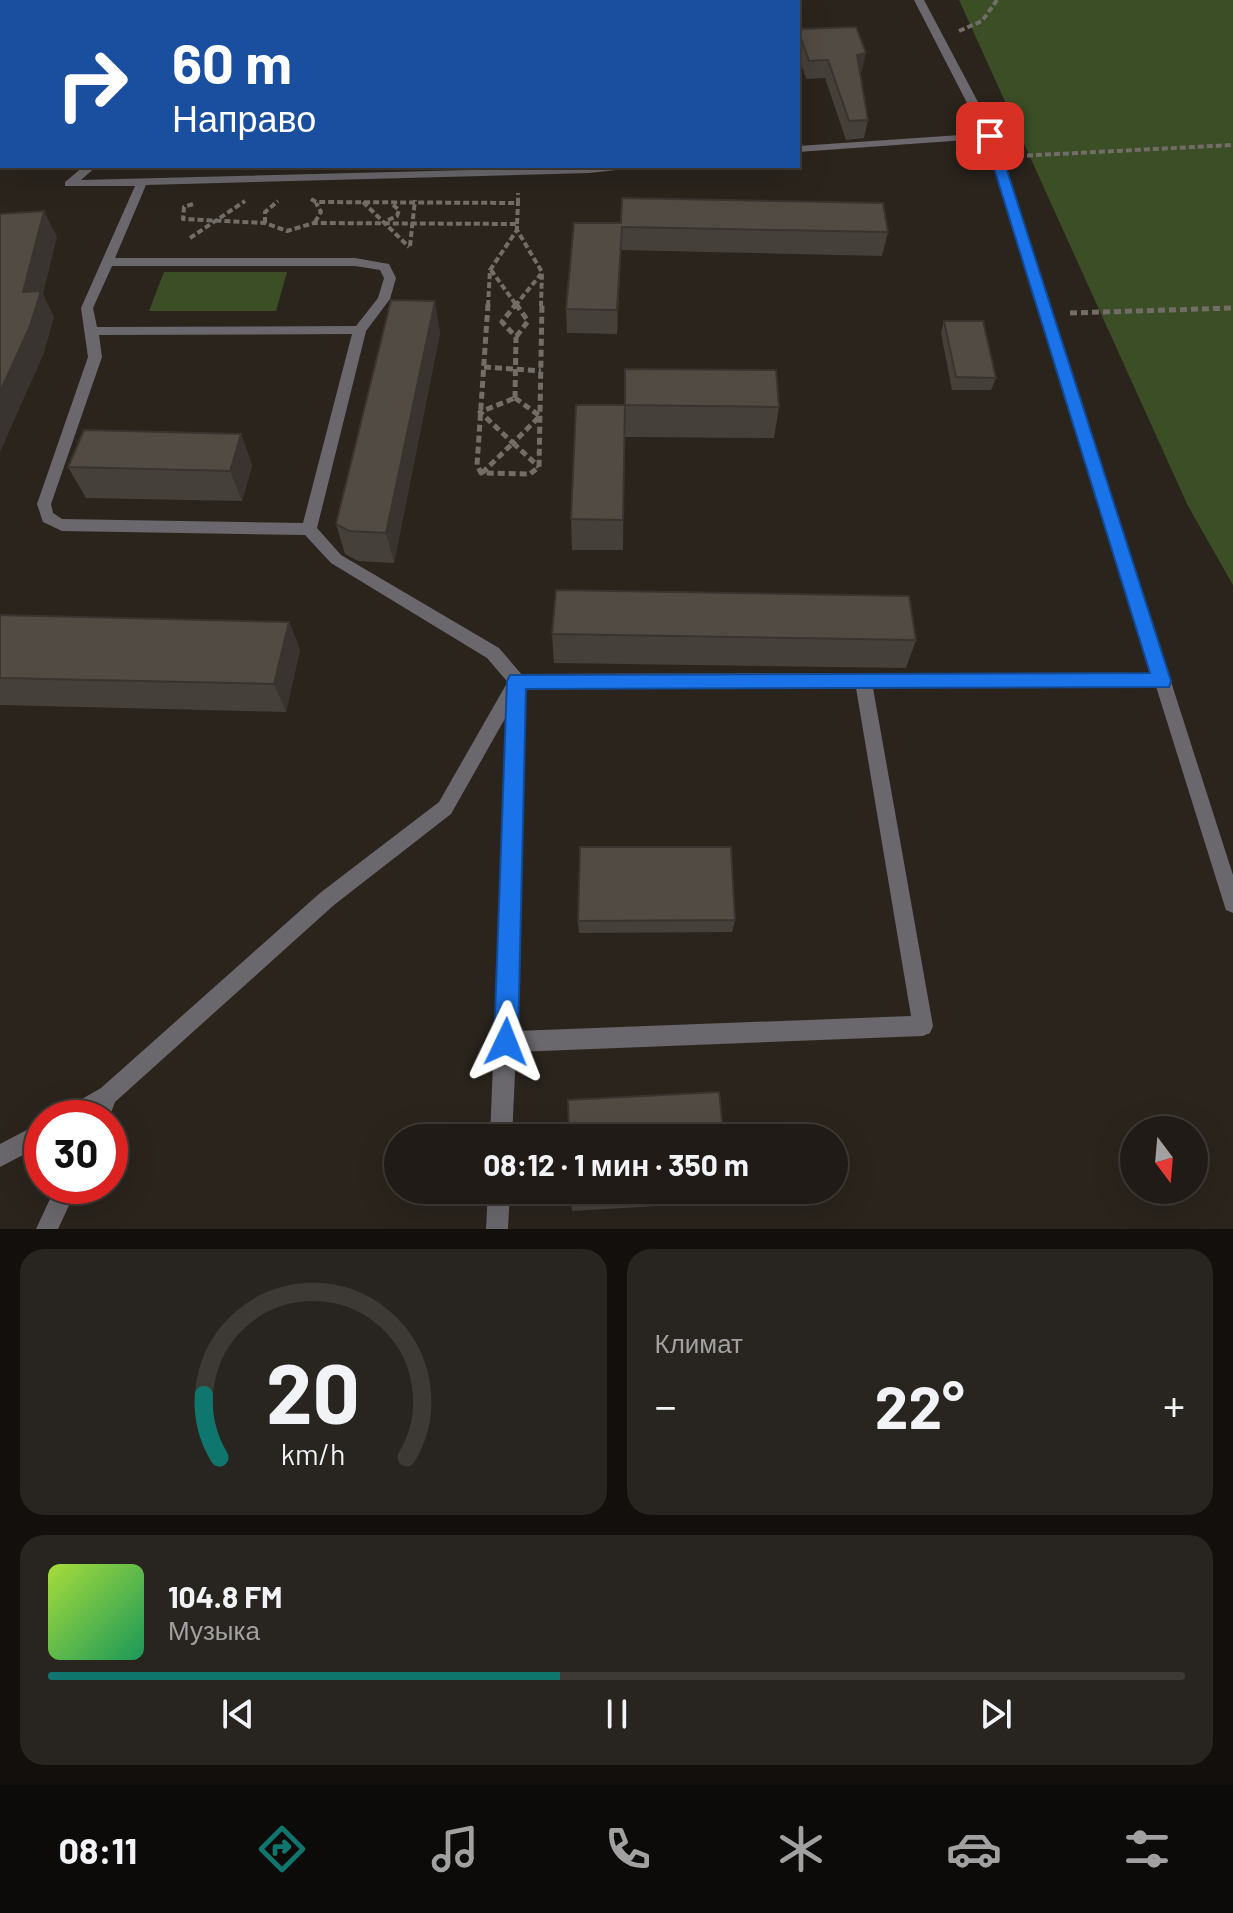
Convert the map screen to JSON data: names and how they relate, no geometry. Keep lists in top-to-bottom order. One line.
{"north":"bottom","page":{"turn":["60 m","Направо"],"limit":"30","trip":"08:12 · 1 мин · 350 m","tile":"Климат","heat":["−","22°","+"],"song":["104.8 FM","Музыка"],"tabs":"08:11","gauge":["20","km/h"]}}
